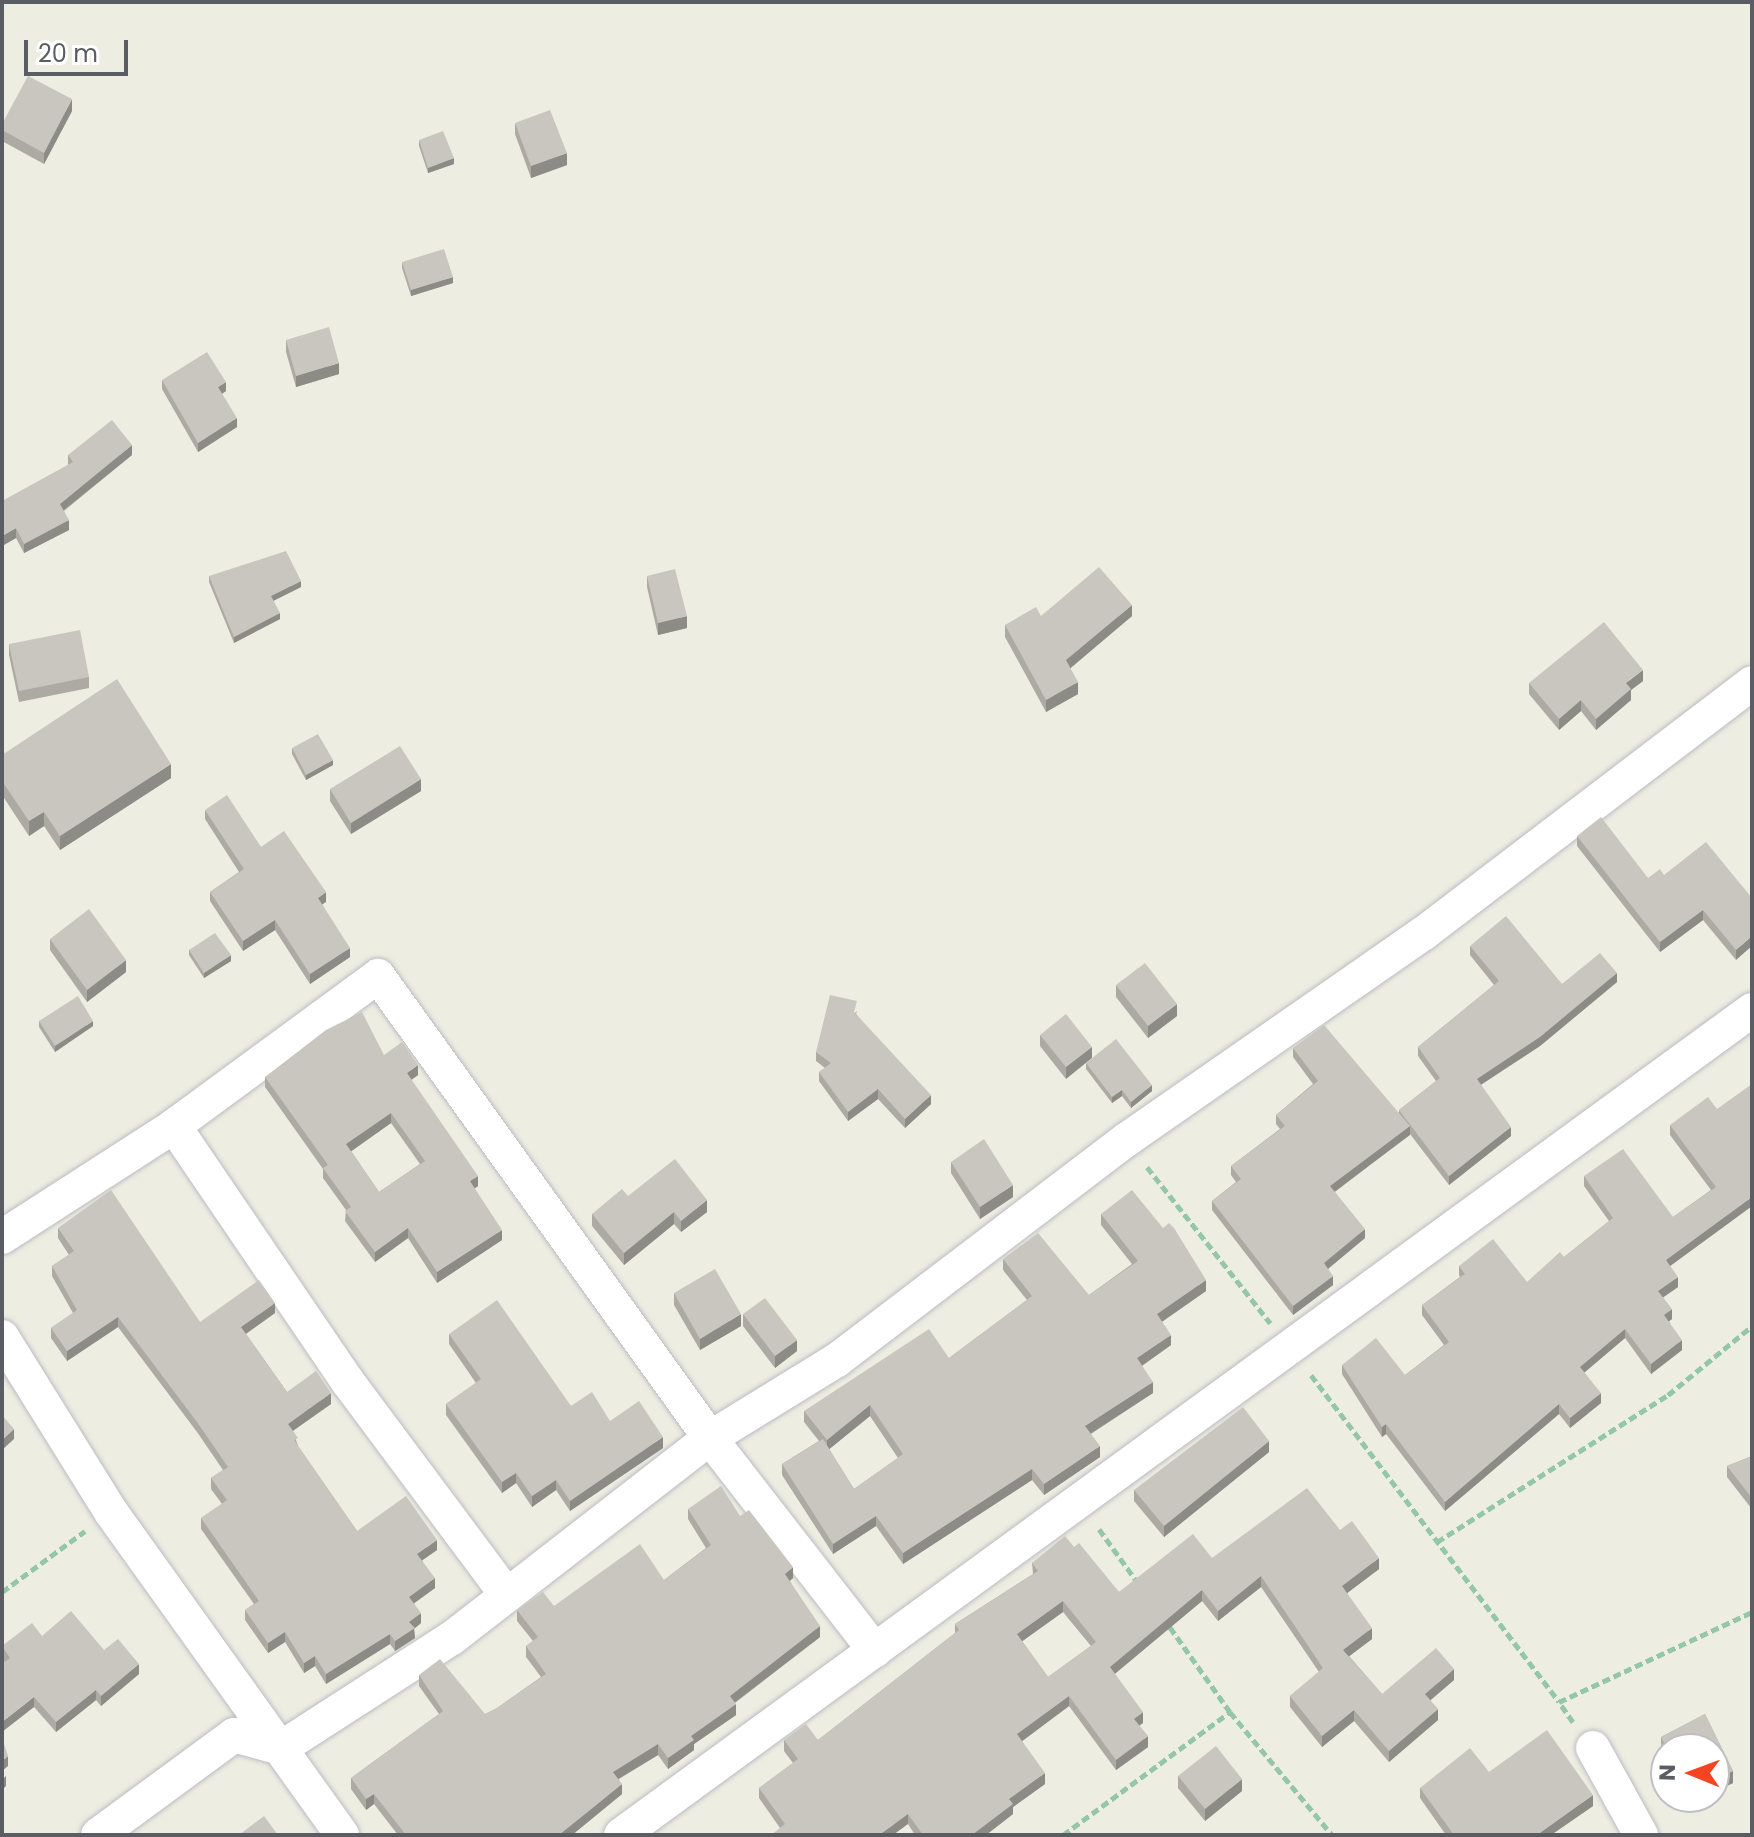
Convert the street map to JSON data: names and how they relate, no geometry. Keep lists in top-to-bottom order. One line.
{"scale_bar":"20 m","north":"left"}
